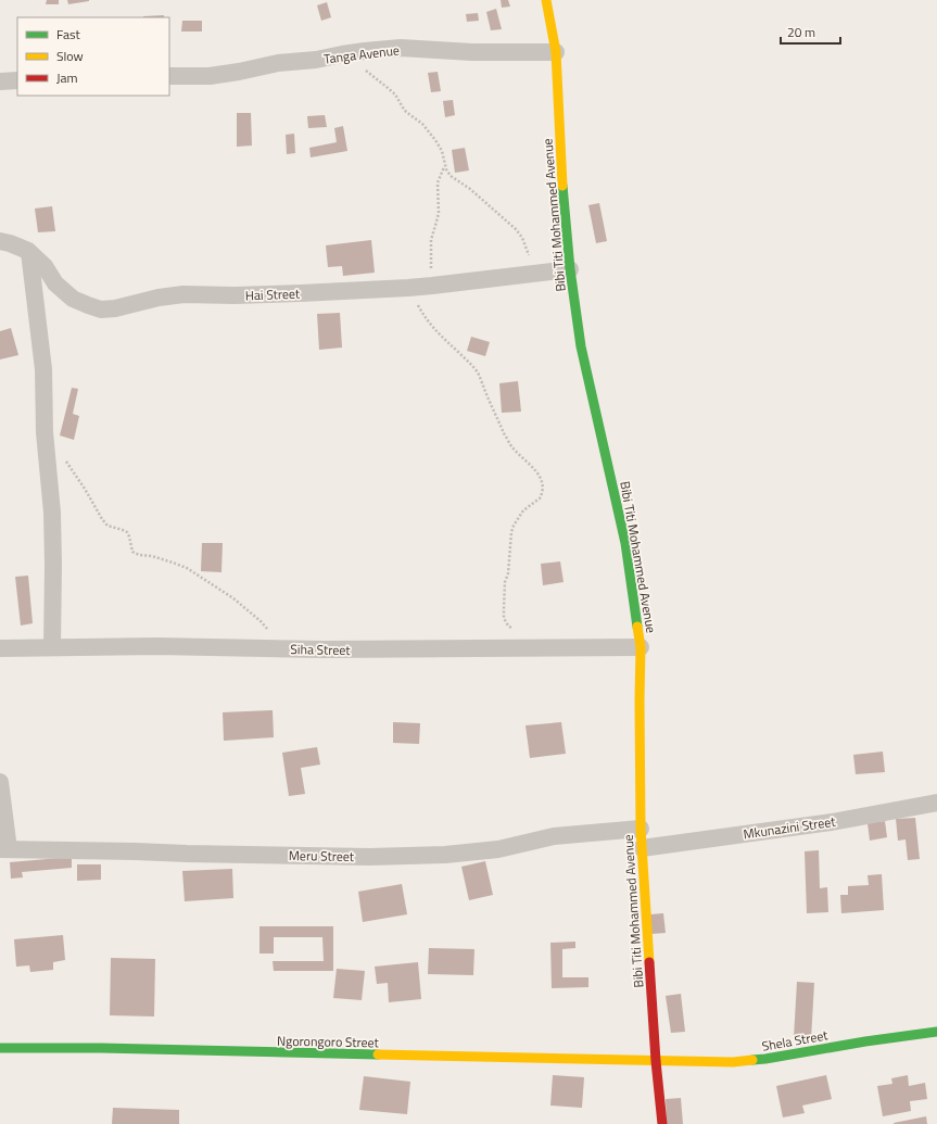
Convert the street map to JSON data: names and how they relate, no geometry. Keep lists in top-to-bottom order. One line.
{"streets":{"street":["Tanga Avenue","Bibi Titi Mohammed Avenue","Hai Street","Siha Street","Mkunazini Street","Meru Street","Shela Street","Ngorongoro Street"]},"crossings":[["Tanga Avenue","Bibi Titi Mohammed Avenue"],["Bibi Titi Mohammed Avenue","Hai Street"],["Bibi Titi Mohammed Avenue","Siha Street"],["Bibi Titi Mohammed Avenue","Mkunazini Street"],["Bibi Titi Mohammed Avenue","Meru Street"],["Bibi Titi Mohammed Avenue","Shela Street"],["Bibi Titi Mohammed Avenue","Ngorongoro Street"],["Shela Street","Ngorongoro Street"]],"legend":["Fast","Slow","Jam"],"scale_bar":"20 m"}
